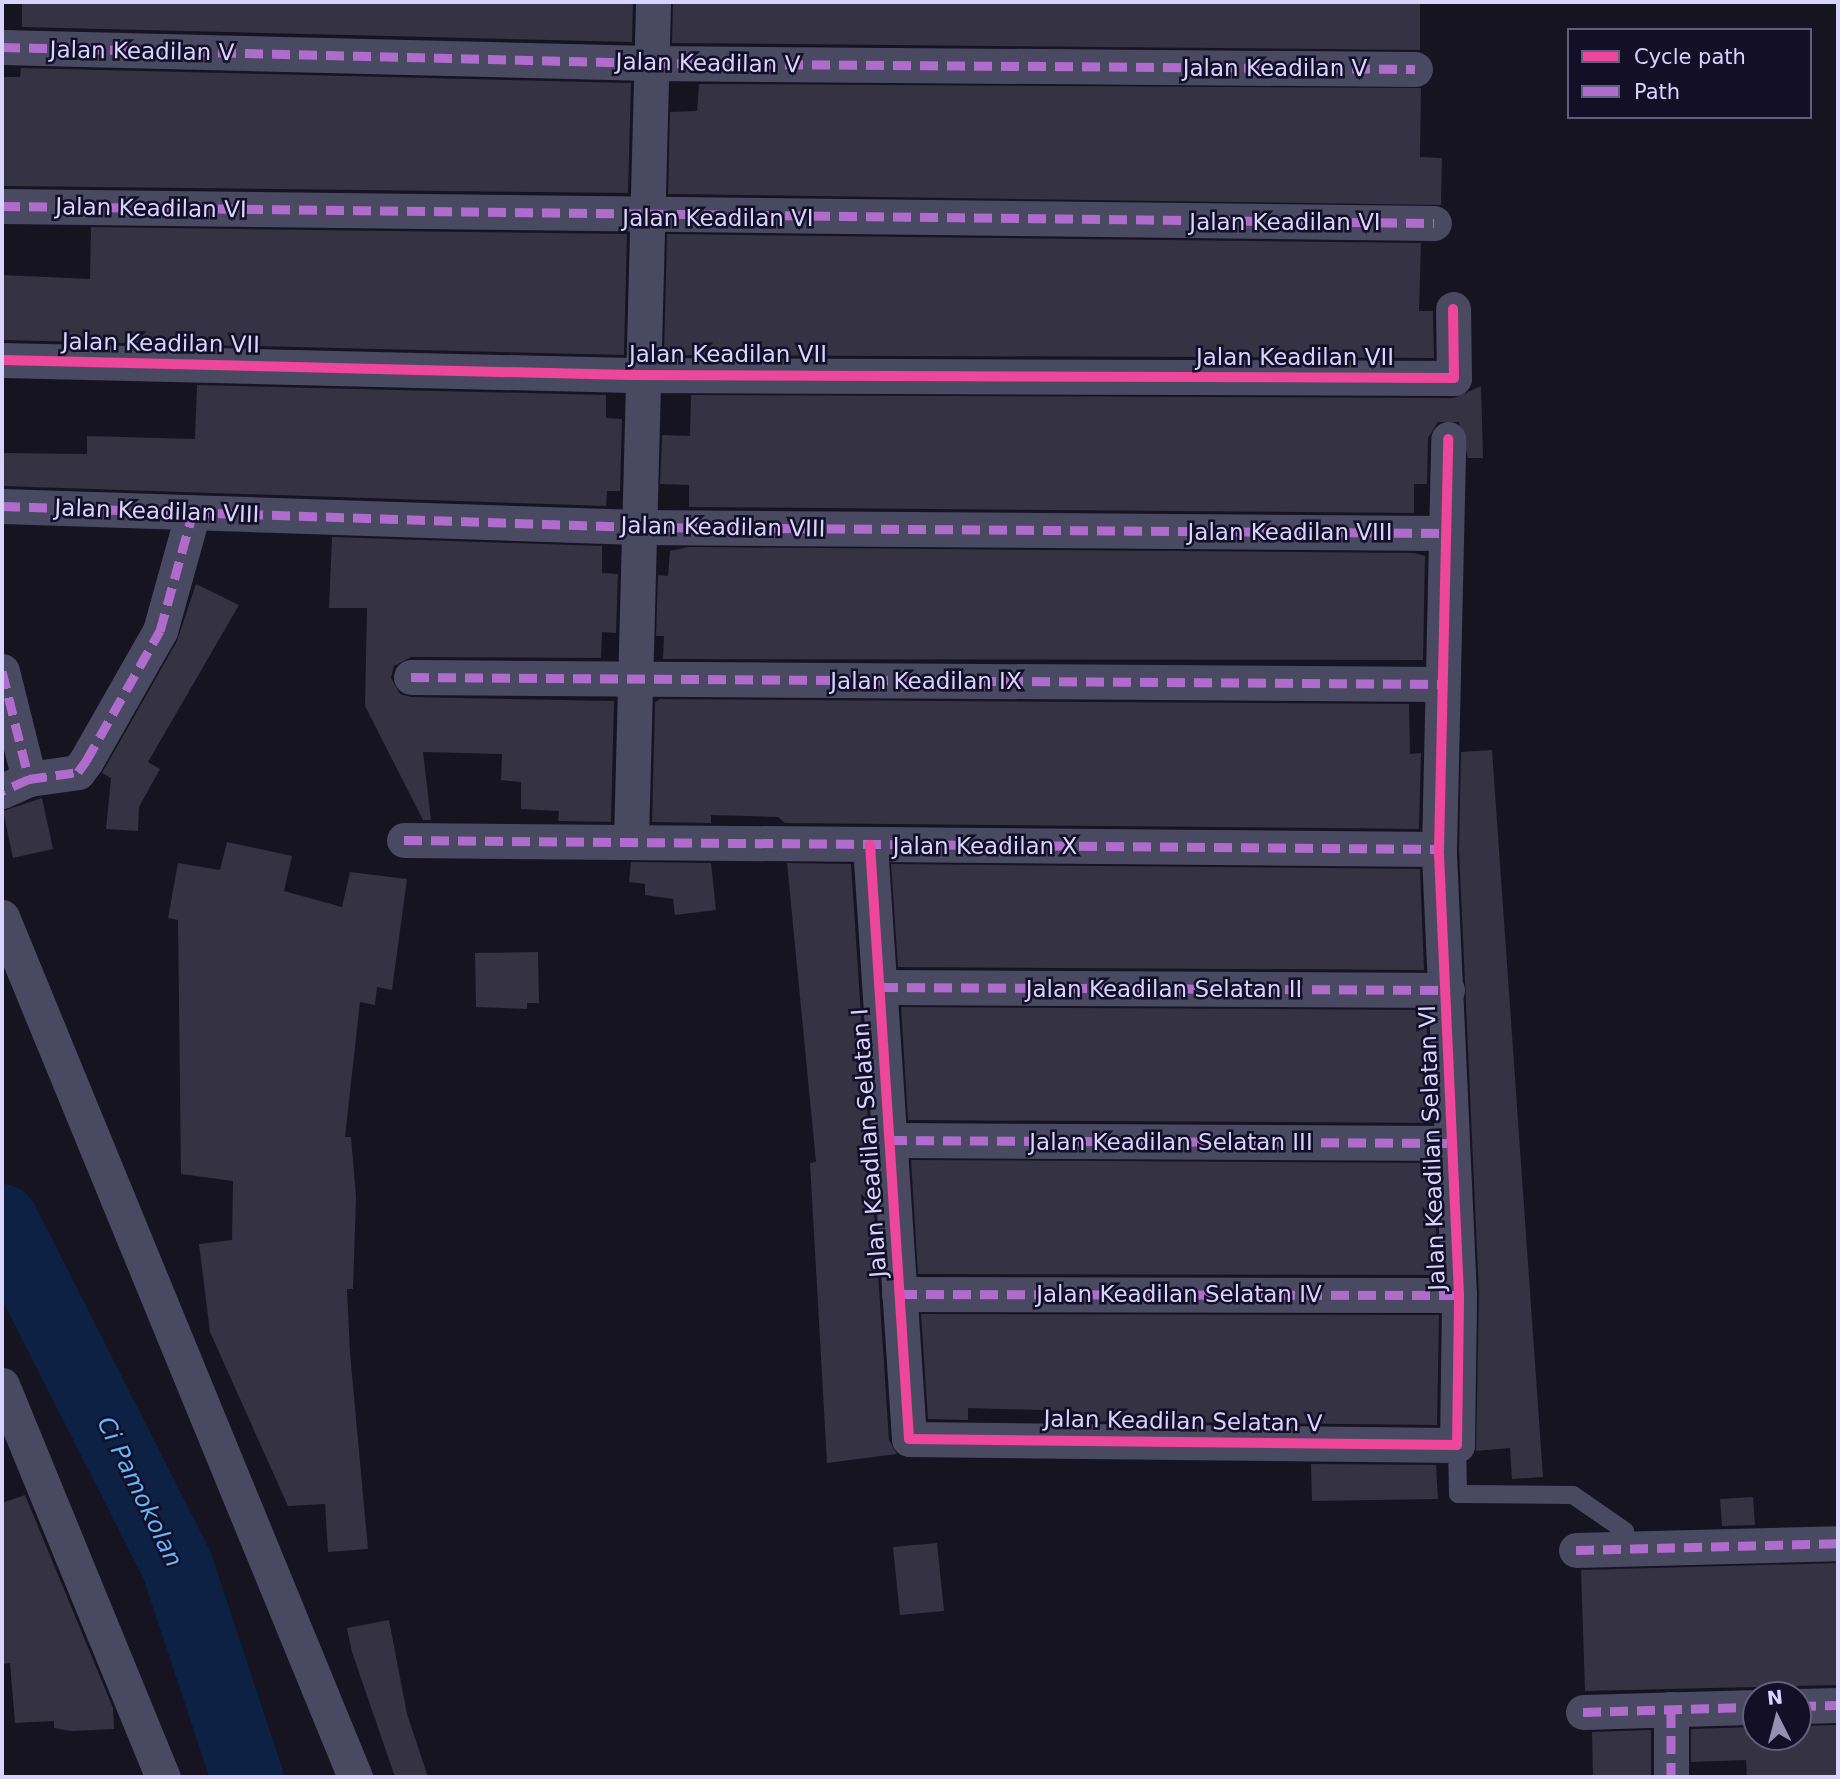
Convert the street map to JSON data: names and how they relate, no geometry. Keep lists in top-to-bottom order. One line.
{"streets":{"street":["Jalan Keadilan V","Jalan Keadilan VI","Jalan Keadilan VII","Jalan Keadilan VIII","Jalan Keadilan IX","Jalan Keadilan X","Jalan Keadilan Selatan II","Jalan Keadilan Selatan III","Jalan Keadilan Selatan I","Jalan Keadilan Selatan VI","Jalan Keadilan Selatan IV","Jalan Keadilan Selatan V"]},"crossings":[["Jalan Keadilan VIII","Jalan Keadilan Selatan VI"],["Jalan Keadilan IX","Jalan Keadilan Selatan VI"],["Jalan Keadilan X","Jalan Keadilan Selatan I"],["Jalan Keadilan X","Jalan Keadilan Selatan VI"],["Jalan Keadilan Selatan II","Jalan Keadilan Selatan I"],["Jalan Keadilan Selatan II","Jalan Keadilan Selatan VI"],["Jalan Keadilan Selatan III","Jalan Keadilan Selatan I"],["Jalan Keadilan Selatan III","Jalan Keadilan Selatan VI"],["Jalan Keadilan Selatan I","Jalan Keadilan Selatan IV"],["Jalan Keadilan Selatan I","Jalan Keadilan Selatan V"],["Jalan Keadilan Selatan VI","Jalan Keadilan Selatan IV"],["Jalan Keadilan Selatan VI","Jalan Keadilan Selatan V"]],"water":["Ci Pamokolan"],"legend":["Cycle path","Path"],"north":"top"}
